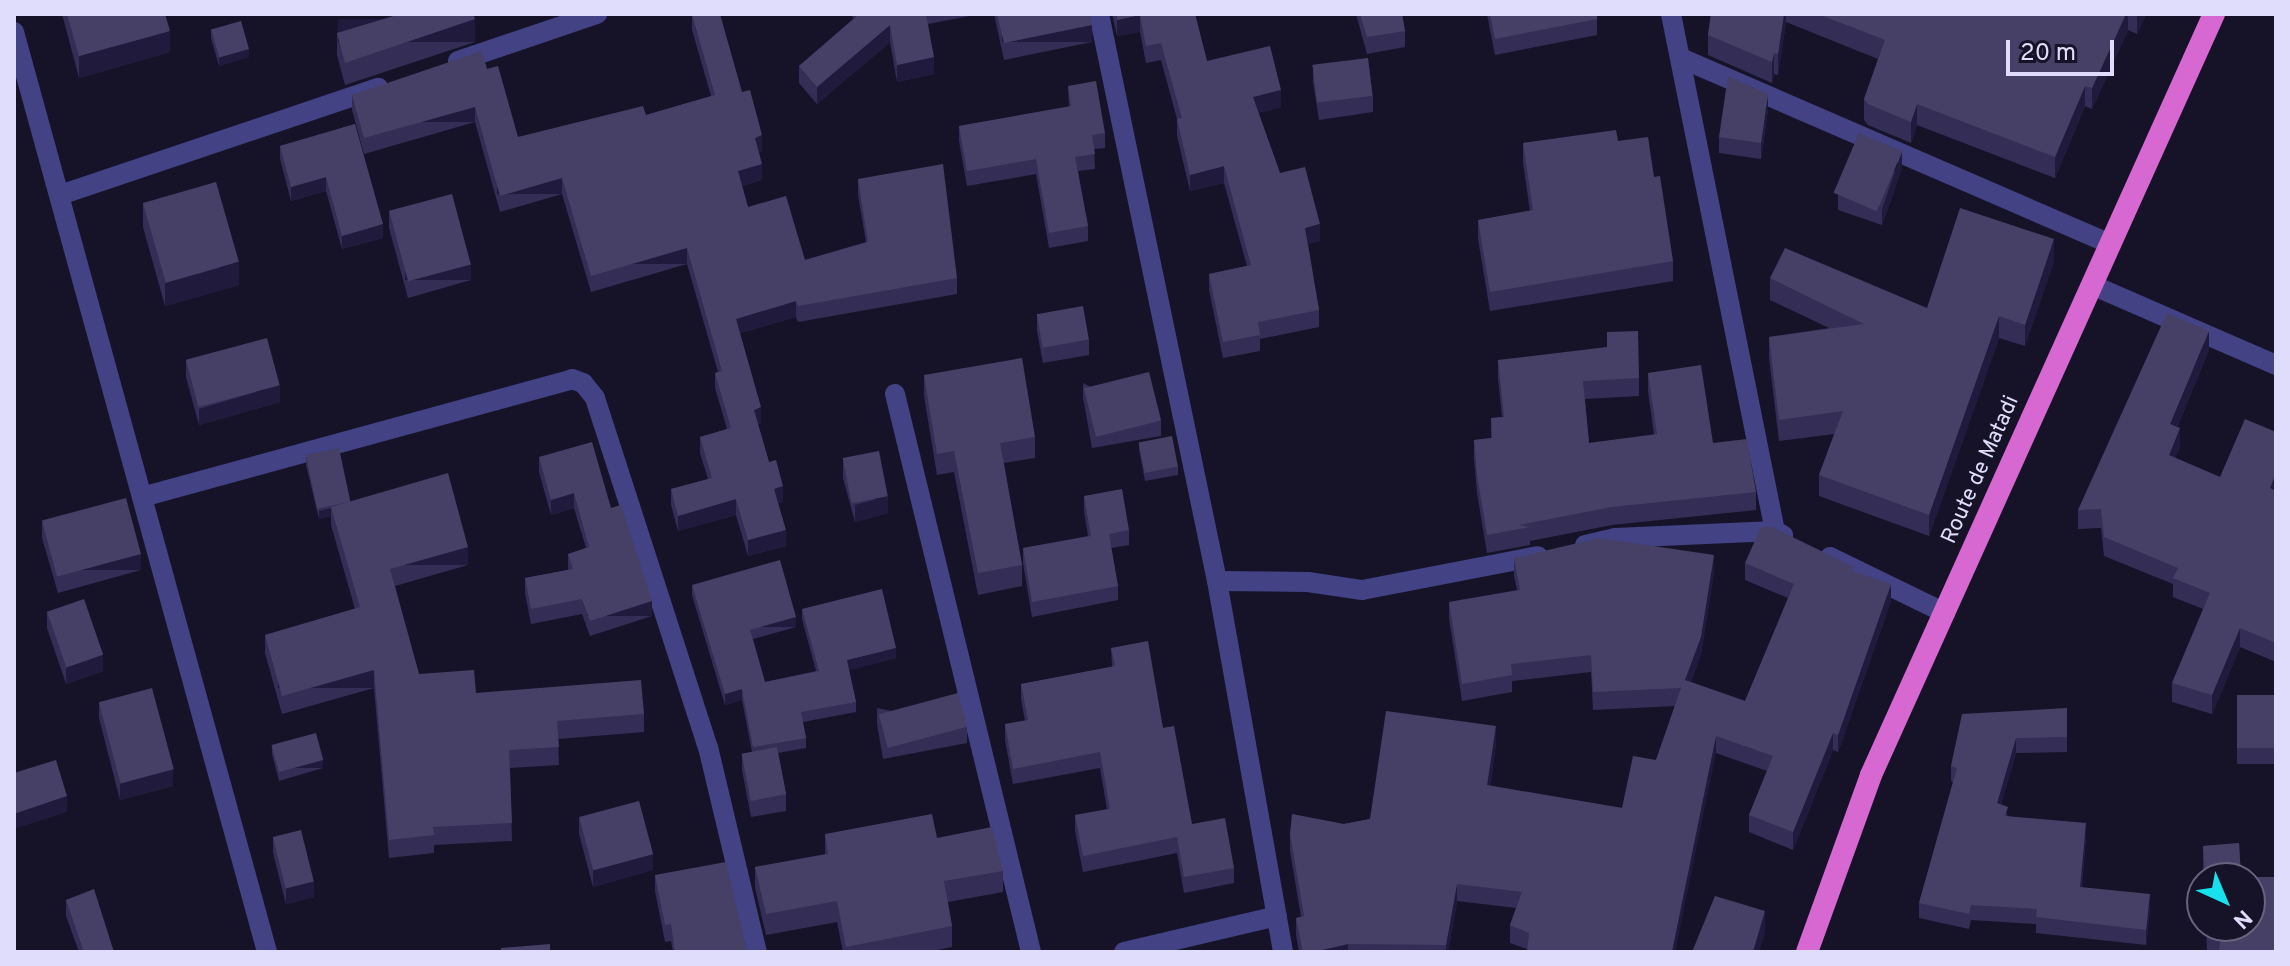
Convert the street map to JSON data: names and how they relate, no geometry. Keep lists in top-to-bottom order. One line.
{"streets":{"highway":["Route de Matadi"]},"scale_bar":"20 m","north":"bottom right"}
